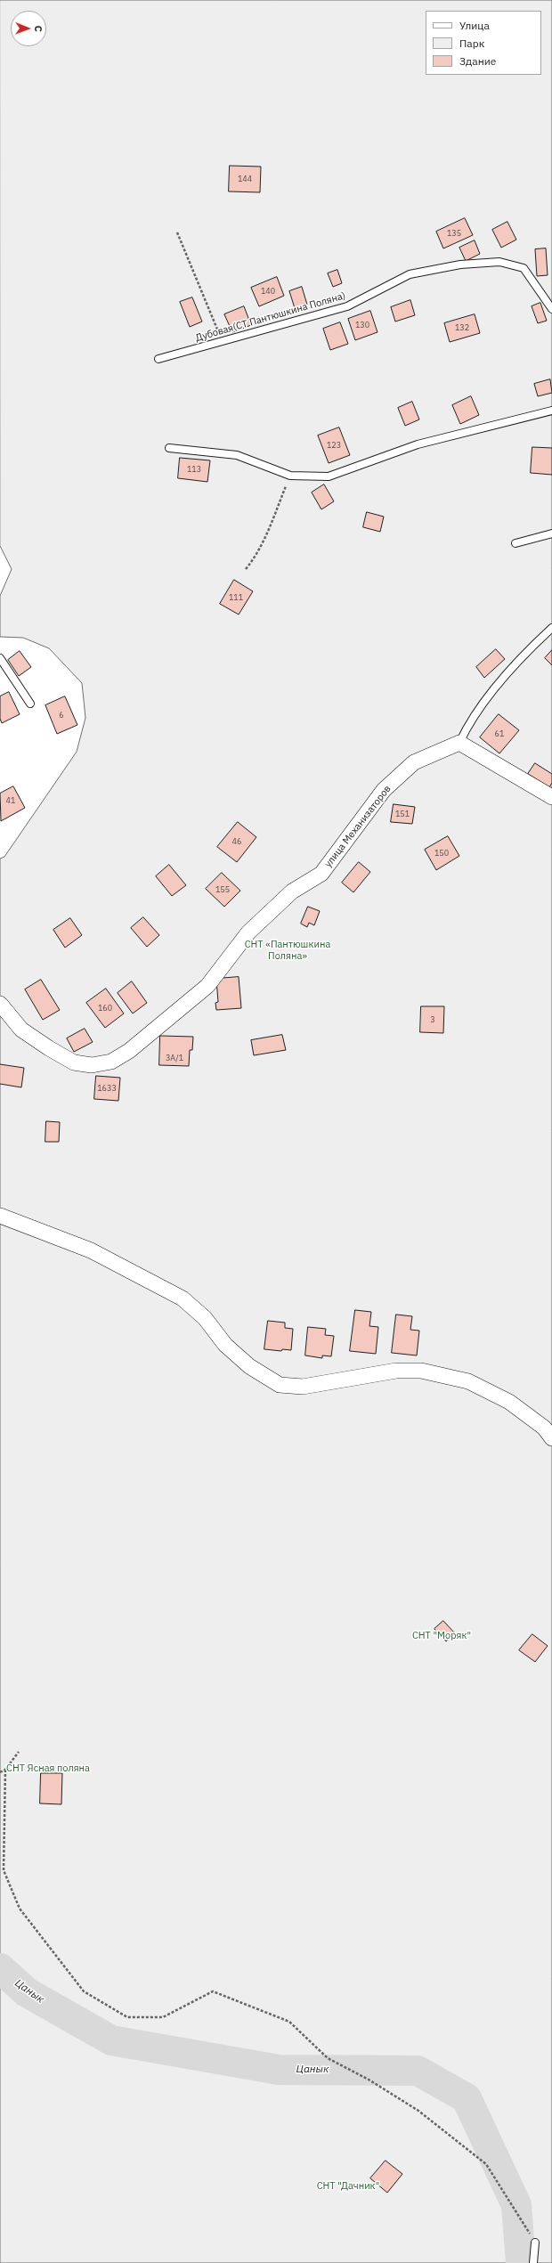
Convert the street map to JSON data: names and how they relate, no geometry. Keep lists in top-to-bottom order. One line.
{"streets":{"street":["улица Механизаторов"],"lane":["Дубовая(СТ Пантюшкина Поляна)"]},"water":["Цанык"],"parks":["СНТ «Пантюшкина Поляна»","СНТ \"Моряк\"","СНТ Ясная поляна","СНТ \"Дачник\""],"house_numbers":["144","135","140","130","132","123","113","111","6","61","41","151","46","150","155","160","3","3А/1","1633"],"legend":["Улица","Парк","Здание"],"north":"right"}
